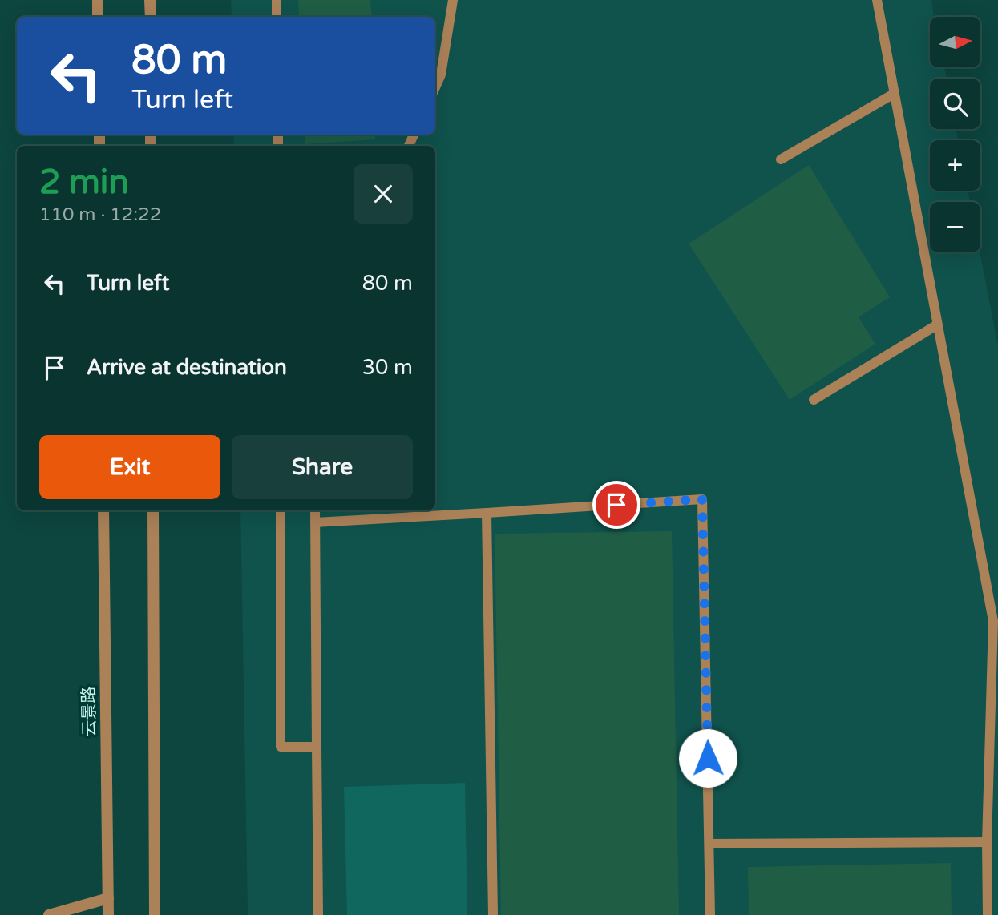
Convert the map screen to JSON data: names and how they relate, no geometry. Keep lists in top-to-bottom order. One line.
{"streets":{"street":["云景路"]},"north":"right","page":{"map_buttons":["+","−"],"turn":["80 m","Turn left"],"heading":["2 min","110 m · 12:22"],"list":[{"name":"Turn left","value":"80 m"},{"name":"Arrive at destination","value":"30 m"}],"buttons":["Exit","Share"]}}
